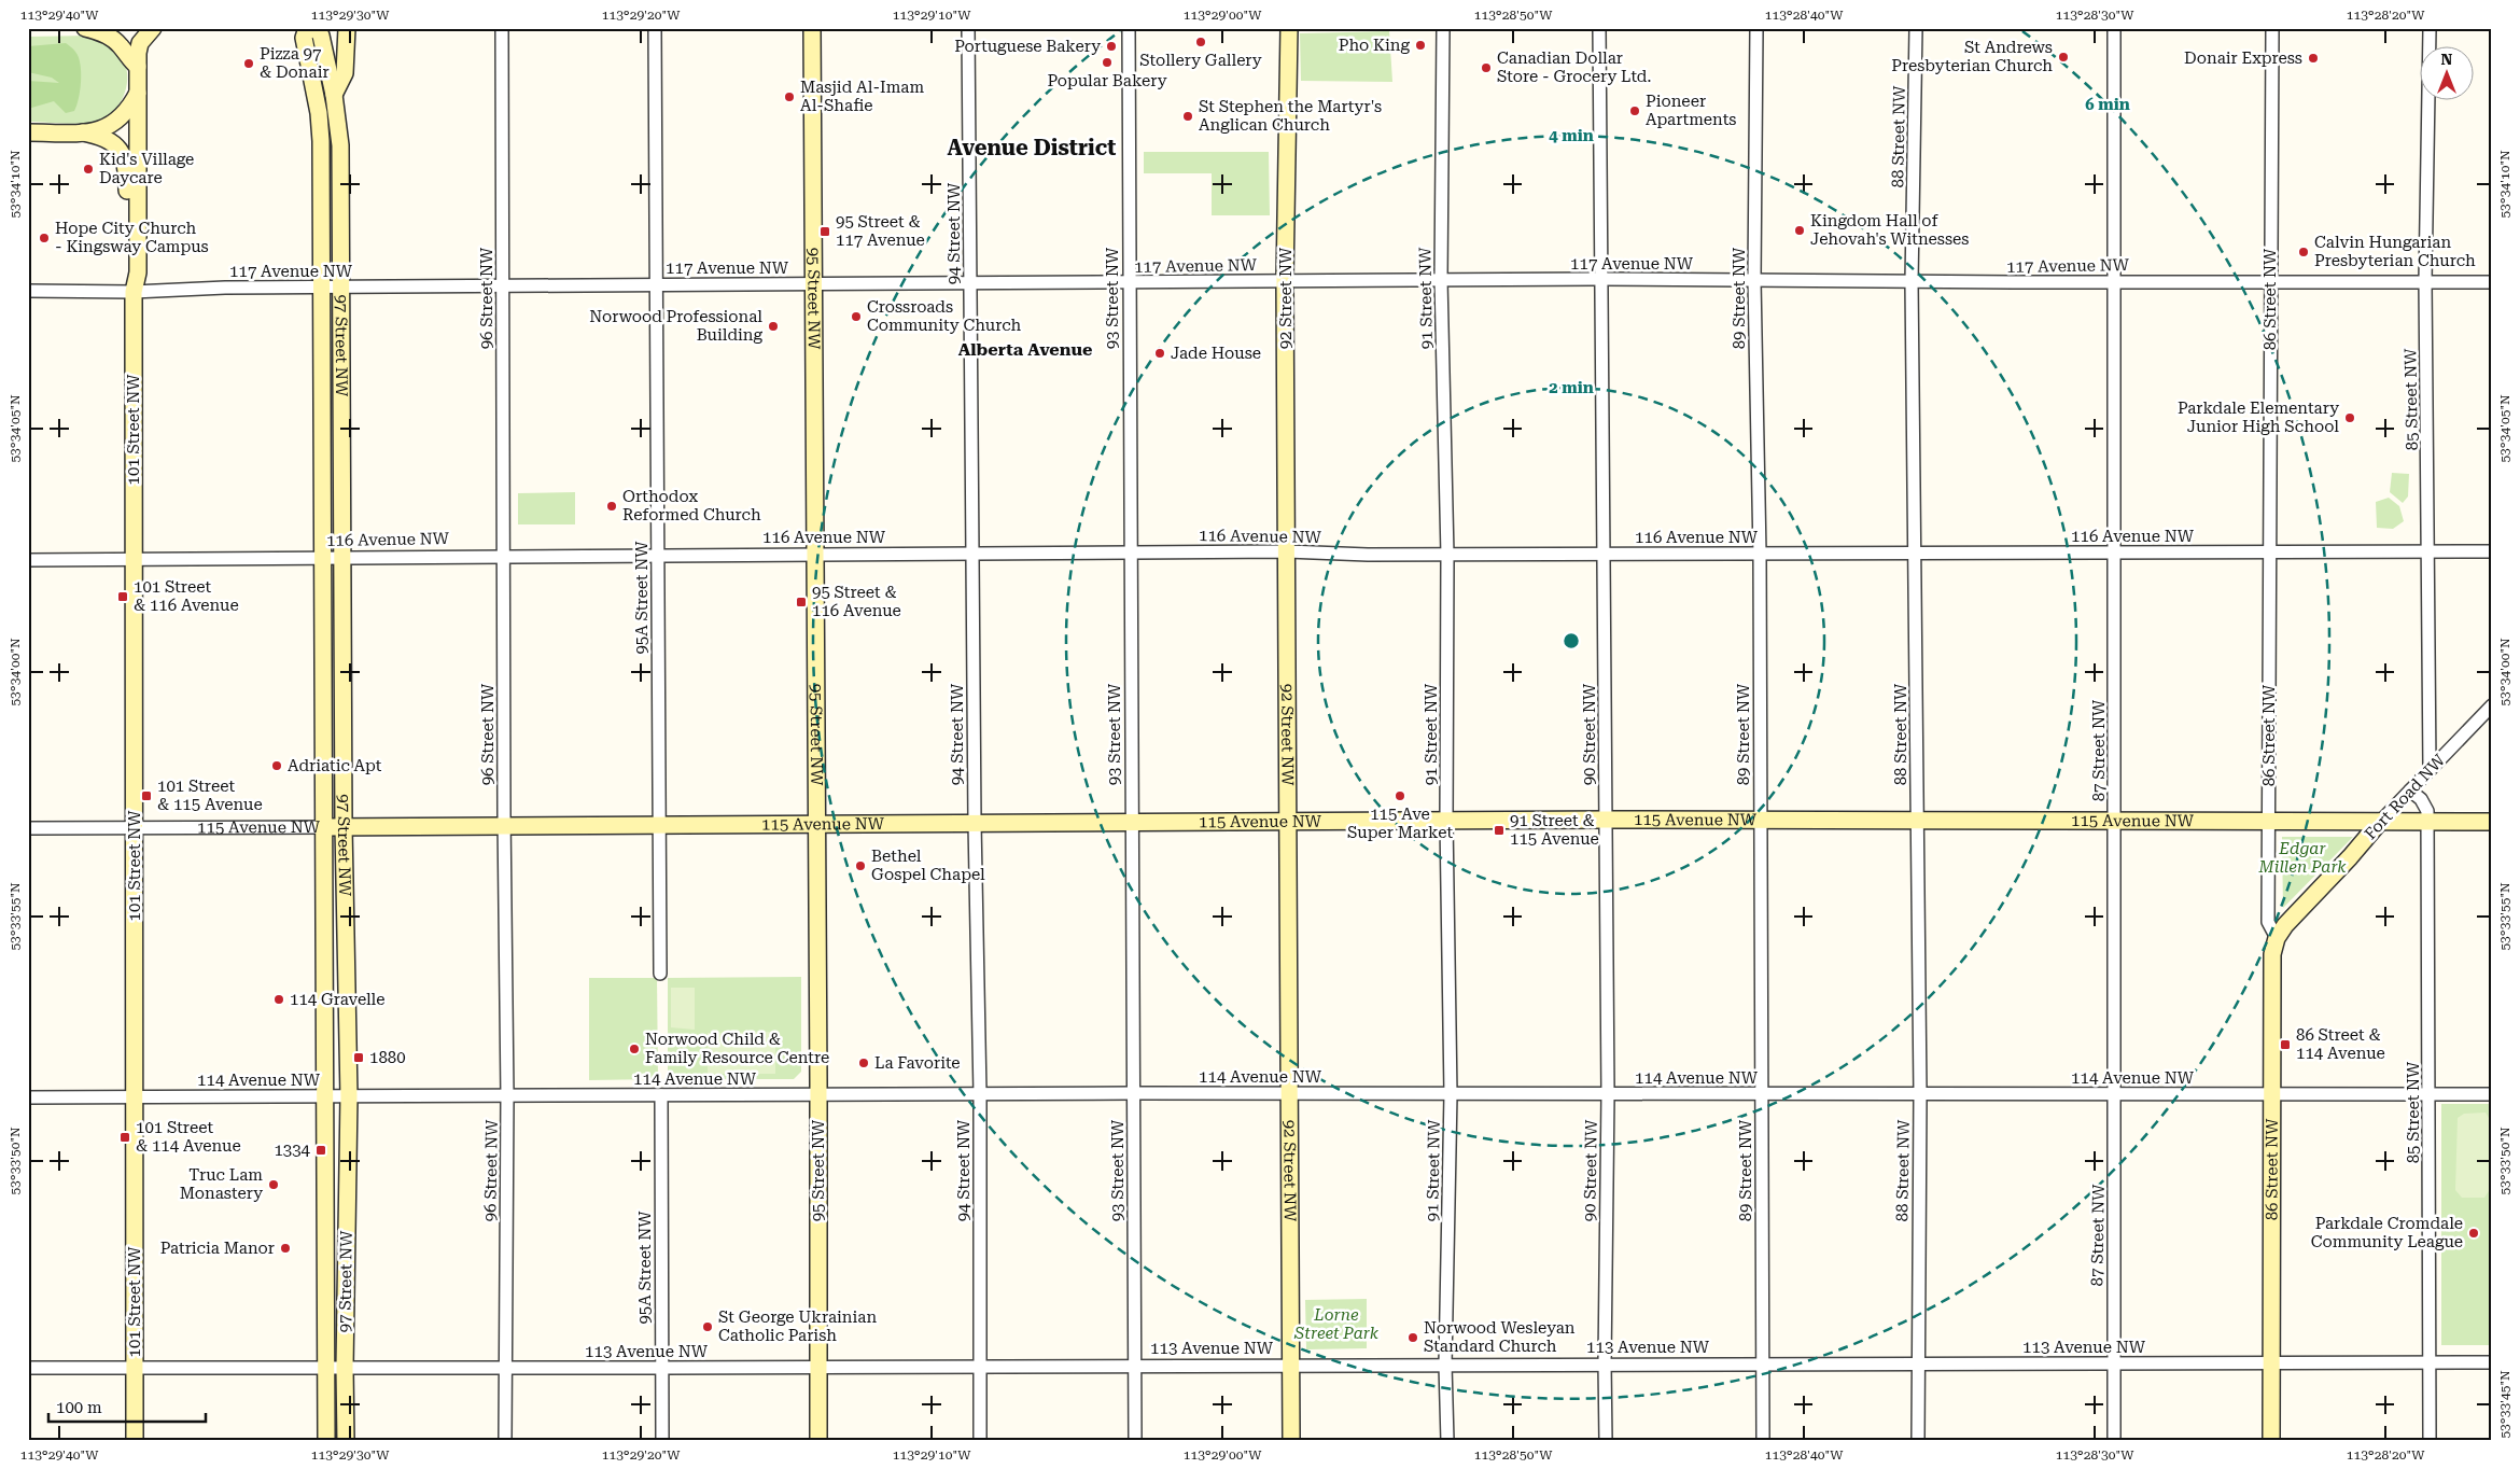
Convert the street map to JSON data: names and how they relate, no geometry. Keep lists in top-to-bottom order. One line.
{"streets":{"street":["88 Street NW","94 Street NW","117 Avenue NW","96 Street NW","95 Street NW","93 Street NW","92 Street NW","91 Street NW","89 Street NW","86 Street NW","97 Street NW","85 Street NW","101 Street NW","116 Avenue NW","95A Street NW","90 Street NW","87 Street NW","Fort Road NW","115 Avenue NW","114 Avenue NW","113 Avenue NW"]},"crossings":[["88 Street NW","117 Avenue NW"],["88 Street NW","116 Avenue NW"],["88 Street NW","115 Avenue NW"],["88 Street NW","114 Avenue NW"],["88 Street NW","113 Avenue NW"],["94 Street NW","117 Avenue NW"],["94 Street NW","116 Avenue NW"],["94 Street NW","115 Avenue NW"],["94 Street NW","114 Avenue NW"],["94 Street NW","113 Avenue NW"],["117 Avenue NW","96 Street NW"],["117 Avenue NW","95 Street NW"],["117 Avenue NW","93 Street NW"],["117 Avenue NW","92 Street NW"],["117 Avenue NW","91 Street NW"],["117 Avenue NW","89 Street NW"],["117 Avenue NW","86 Street NW"],["117 Avenue NW","97 Street NW"],["117 Avenue NW","85 Street NW"],["117 Avenue NW","101 Street NW"],["117 Avenue NW","95A Street NW"],["117 Avenue NW","90 Street NW"],["117 Avenue NW","87 Street NW"],["96 Street NW","116 Avenue NW"],["96 Street NW","115 Avenue NW"],["96 Street NW","114 Avenue NW"],["96 Street NW","113 Avenue NW"],["95 Street NW","116 Avenue NW"],["95 Street NW","115 Avenue NW"],["95 Street NW","114 Avenue NW"],["95 Street NW","113 Avenue NW"],["93 Street NW","116 Avenue NW"],["93 Street NW","115 Avenue NW"],["93 Street NW","114 Avenue NW"],["93 Street NW","113 Avenue NW"],["92 Street NW","116 Avenue NW"],["92 Street NW","115 Avenue NW"],["92 Street NW","114 Avenue NW"],["92 Street NW","113 Avenue NW"],["91 Street NW","116 Avenue NW"],["91 Street NW","115 Avenue NW"],["91 Street NW","114 Avenue NW"],["91 Street NW","113 Avenue NW"],["89 Street NW","116 Avenue NW"],["89 Street NW","115 Avenue NW"],["89 Street NW","114 Avenue NW"],["89 Street NW","113 Avenue NW"],["86 Street NW","116 Avenue NW"],["86 Street NW","Fort Road NW"],["86 Street NW","115 Avenue NW"],["86 Street NW","114 Avenue NW"],["86 Street NW","113 Avenue NW"],["97 Street NW","116 Avenue NW"],["97 Street NW","115 Avenue NW"],["97 Street NW","114 Avenue NW"],["97 Street NW","113 Avenue NW"],["85 Street NW","116 Avenue NW"],["85 Street NW","Fort Road NW"],["85 Street NW","115 Avenue NW"],["85 Street NW","114 Avenue NW"],["85 Street NW","113 Avenue NW"],["101 Street NW","116 Avenue NW"],["101 Street NW","115 Avenue NW"],["101 Street NW","114 Avenue NW"],["101 Street NW","113 Avenue NW"],["116 Avenue NW","95A Street NW"],["116 Avenue NW","90 Street NW"],["116 Avenue NW","87 Street NW"],["95A Street NW","115 Avenue NW"],["95A Street NW","114 Avenue NW"],["95A Street NW","113 Avenue NW"],["90 Street NW","115 Avenue NW"],["90 Street NW","114 Avenue NW"],["90 Street NW","113 Avenue NW"],["87 Street NW","115 Avenue NW"],["87 Street NW","114 Avenue NW"],["87 Street NW","113 Avenue NW"],["Fort Road NW","115 Avenue NW"]],"districts":["Avenue District","Alberta Avenue"],"parks":["Edgar Millen Park","Lorne Street Park"],"places":{"other":["Stollery Gallery","Pho King","Portuguese Bakery","St Andrews Presbyterian Church","Donair Express","Popular Bakery","Pizza 97 & Donair","Canadian Dollar Store - Grocery Ltd.","Masjid Al-Imam Al-Shafie","Pioneer Apartments","St Stephen the Martyr's Anglican Church","Kid's Village Daycare","Kingdom Hall of Jehovah's Witnesses","Hope City Church - Kingsway Campus","Calvin Hungarian Presbyterian Church","Crossroads Community Church","Norwood Professional Building","Jade House","Parkdale Elementary Junior High School","Orthodox Reformed Church","Adriatic Apt","115 Ave Super Market","Bethel Gospel Chapel","114 Gravelle","Norwood Child & Family Resource Centre","La Favorite","Truc Lam Monastery","Parkdale Cromdale Community League","Patricia Manor","St George Ukrainian Catholic Parish","Norwood Wesleyan Standard Church"],"transit":["95 Street & 117 Avenue","101 Street & 116 Avenue","95 Street & 116 Avenue","101 Street & 115 Avenue","91 Street & 115 Avenue","86 Street & 114 Avenue","1880","101 Street & 114 Avenue","1334"]},"scale_bar":"100 m","north":"top","coordinates":["113°29'40\"W","113°29'30\"W","113°29'20\"W","113°29'10\"W","113°29'00\"W","113°28'50\"W","113°28'40\"W","113°28'30\"W","113°28'20\"W","53°34'10\"N","53°34'05\"N","53°34'00\"N","53°33'55\"N","53°33'50\"N","53°33'45\"N"],"rings":["6 min","4 min","2 min"]}
